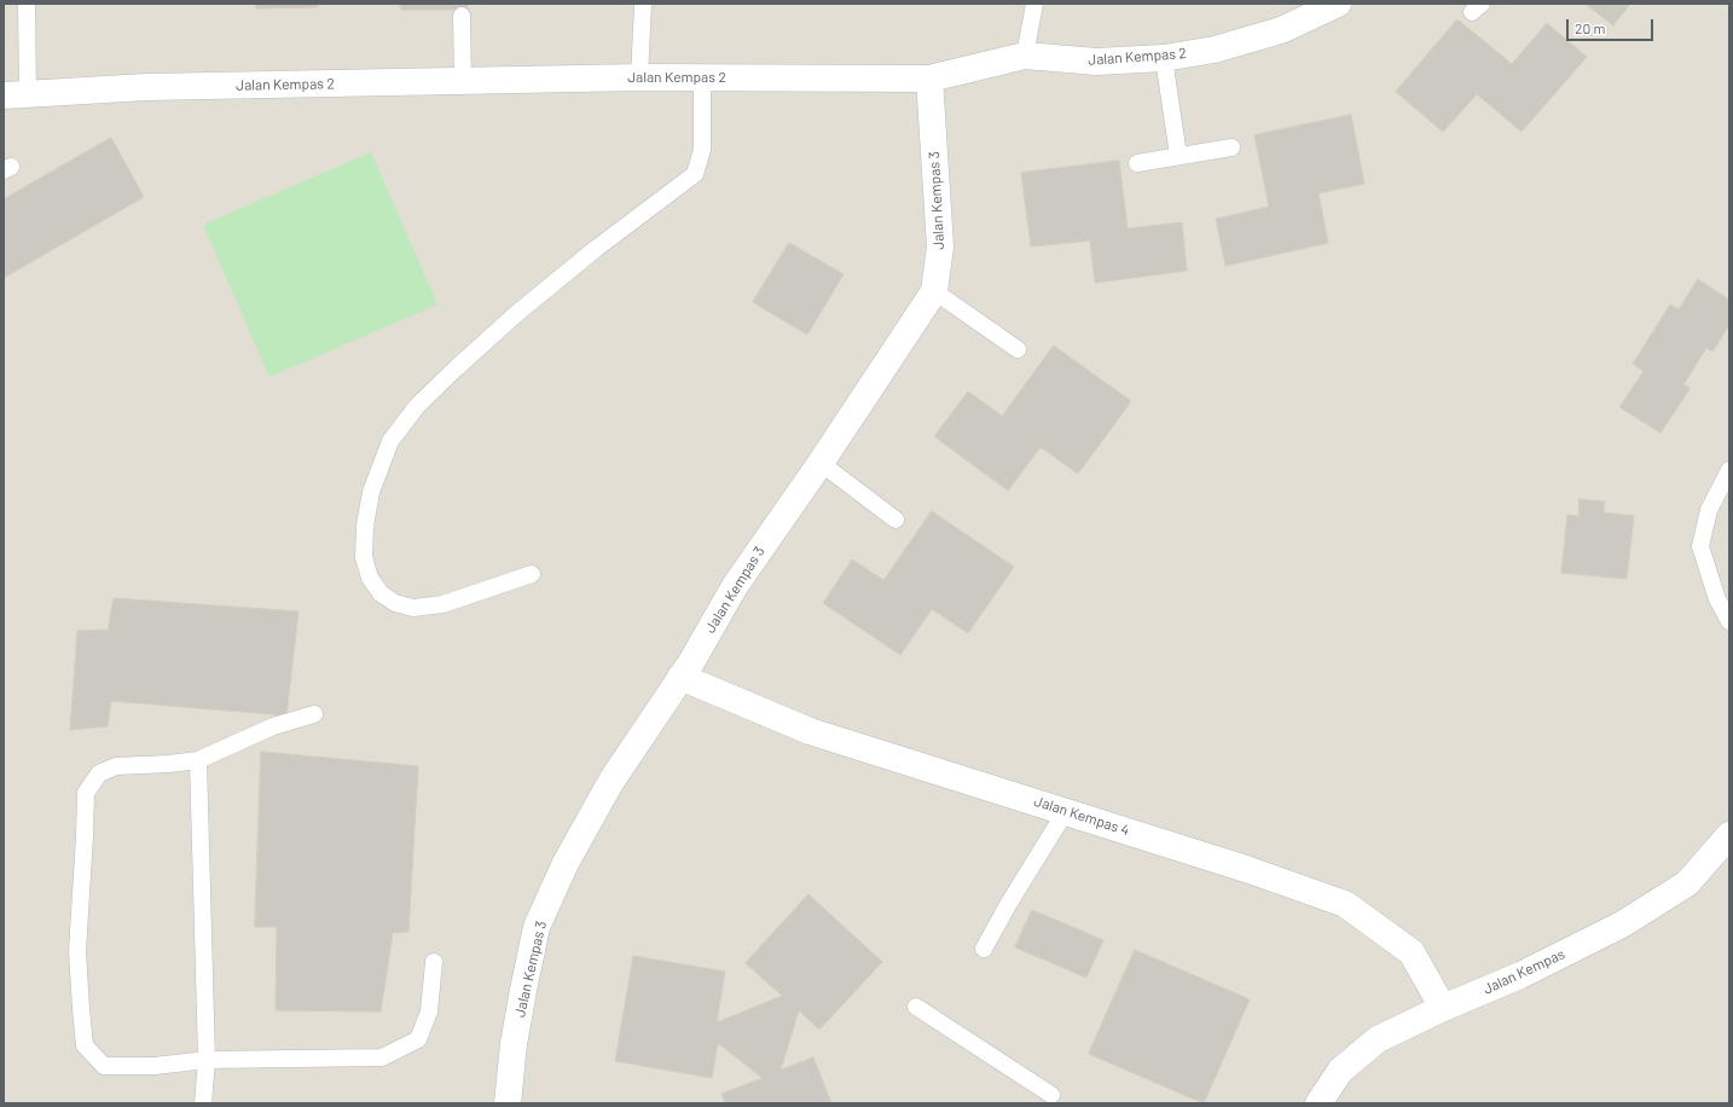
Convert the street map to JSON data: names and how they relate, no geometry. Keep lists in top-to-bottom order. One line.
{"streets":{"street":["Jalan Kempas 2","Jalan Kempas 3","Jalan Kempas 4","Jalan Kempas"]},"crossings":[["Jalan Kempas 2","Jalan Kempas 3"],["Jalan Kempas 3","Jalan Kempas 4"],["Jalan Kempas 4","Jalan Kempas"]],"scale_bar":"20 m"}
